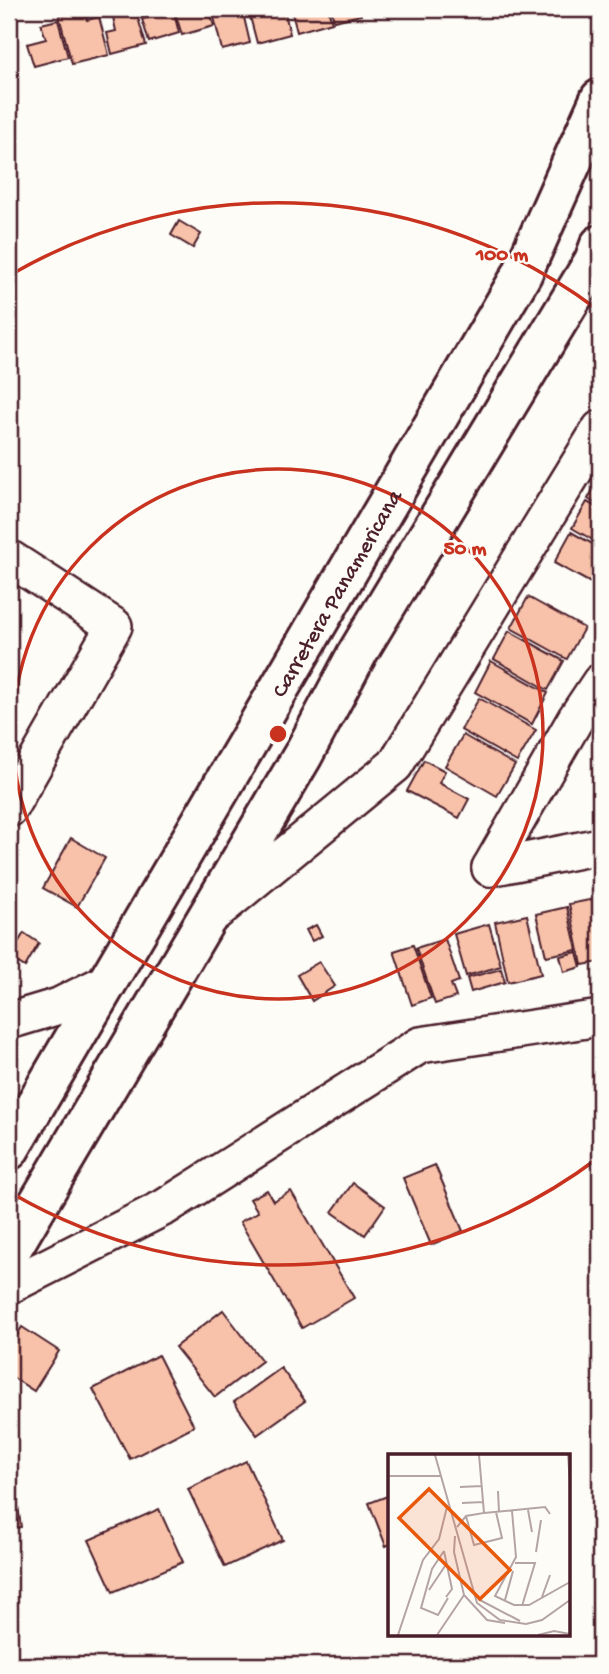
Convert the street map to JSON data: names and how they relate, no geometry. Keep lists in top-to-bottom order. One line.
{"streets":{"highway":["Carretera Panamericana"]},"rings":["100 m","50 m"]}
